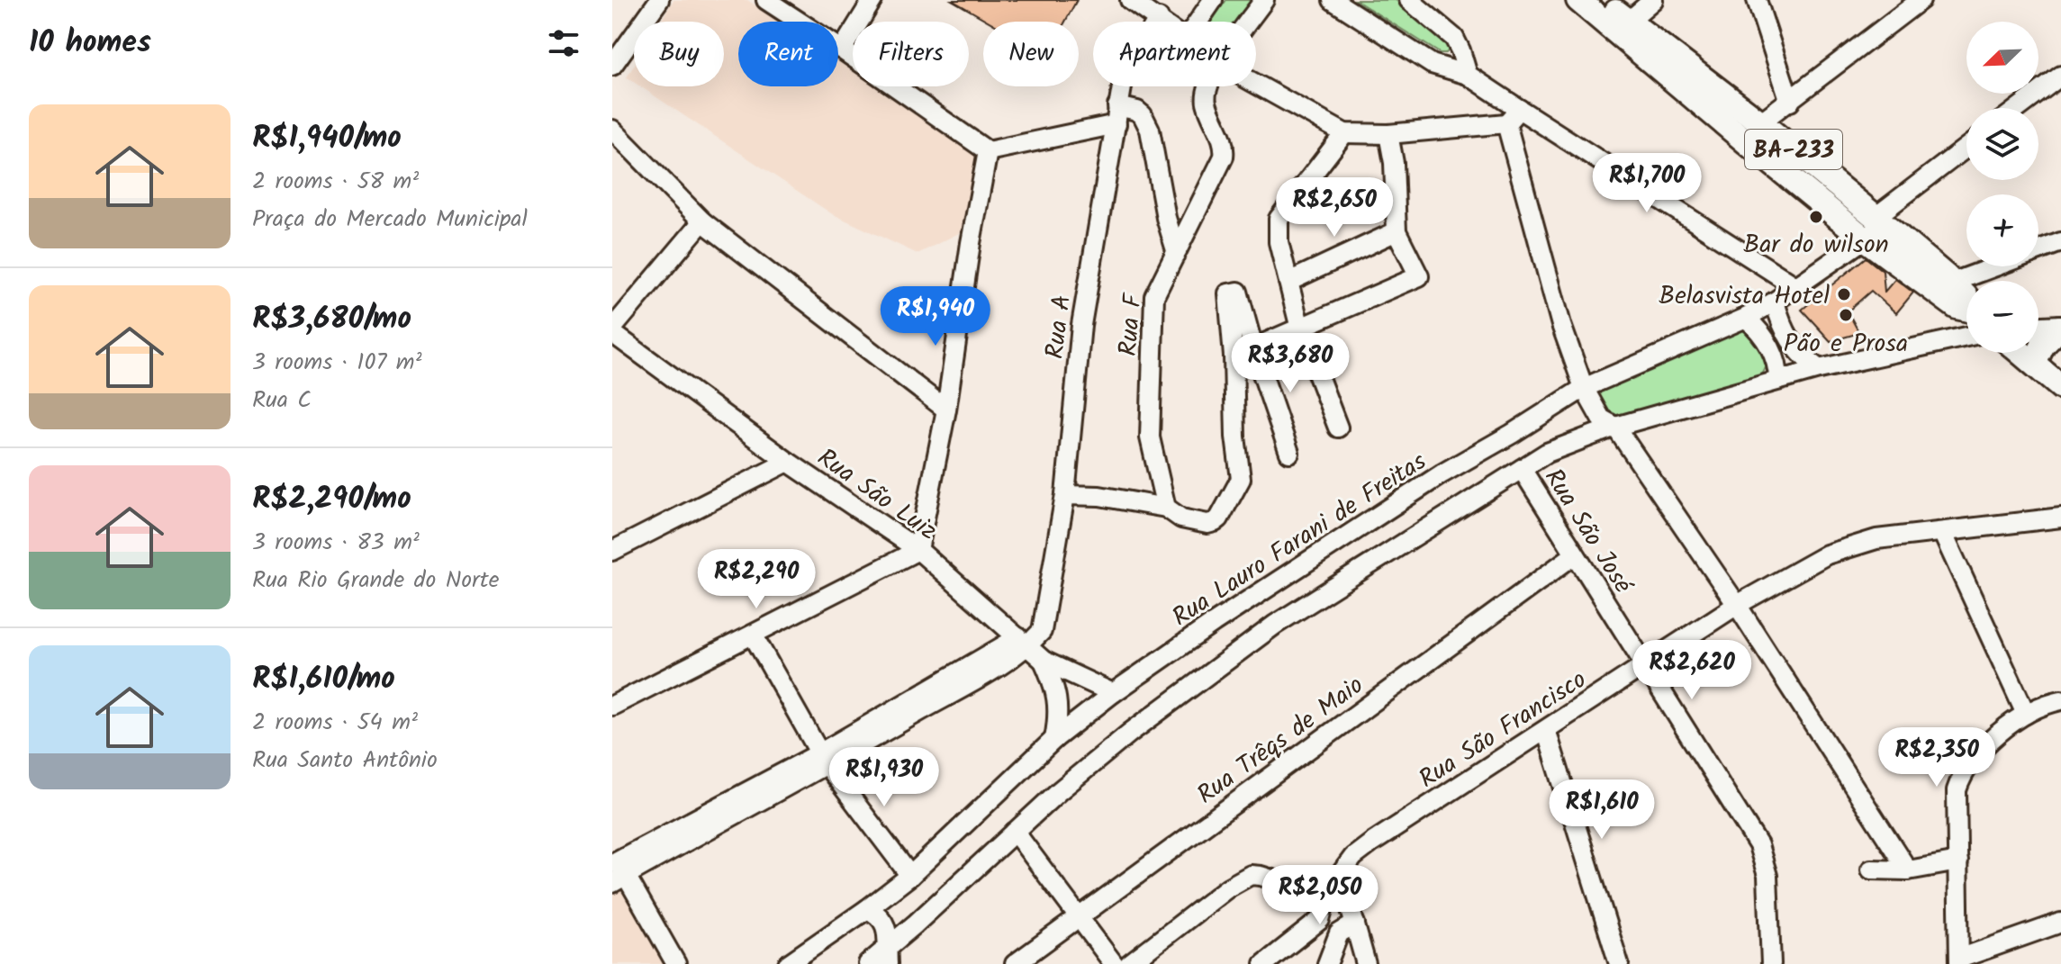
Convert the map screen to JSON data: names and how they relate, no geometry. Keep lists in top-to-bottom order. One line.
{"streets":{"main road":["BA-233"],"street":["Rua F","Rua A","Rua São Luiz","Rua São José","Rua Lauro Farani de Freitas","Rua São Francisco","Rua Trêqs de Maio"]},"crossings":[["BA-233","Rua Lauro Farani de Freitas"],["Rua A","Rua São Luiz"],["Rua São Luiz","Rua Lauro Farani de Freitas"],["Rua São José","Rua São Francisco"],["Rua São José","Rua Trêqs de Maio"]],"places":["Bar do wilson","Belasvista Hotel","Pão e Prosa"],"north":"bottom left","page":{"heading":"10 homes","map_buttons":["+","−"],"chip":["Buy","Rent","Filters","New","Apartment"],"list":[{"name":"R$1,940/mo","note":"2 rooms · 58 m² · Praça do Mercado Municipal"},{"name":"R$3,680/mo","note":"3 rooms · 107 m² · Rua C"},{"name":"R$2,290/mo","note":"3 rooms · 83 m² · Rua Rio Grande do Norte"},{"name":"R$1,610/mo","note":"2 rooms · 54 m² · Rua Santo Antônio"}],"price":["R$1,700","R$2,650","R$1,940","R$3,680","R$2,290","R$2,620","R$2,350","R$1,930","R$1,610","R$2,050"]}}
